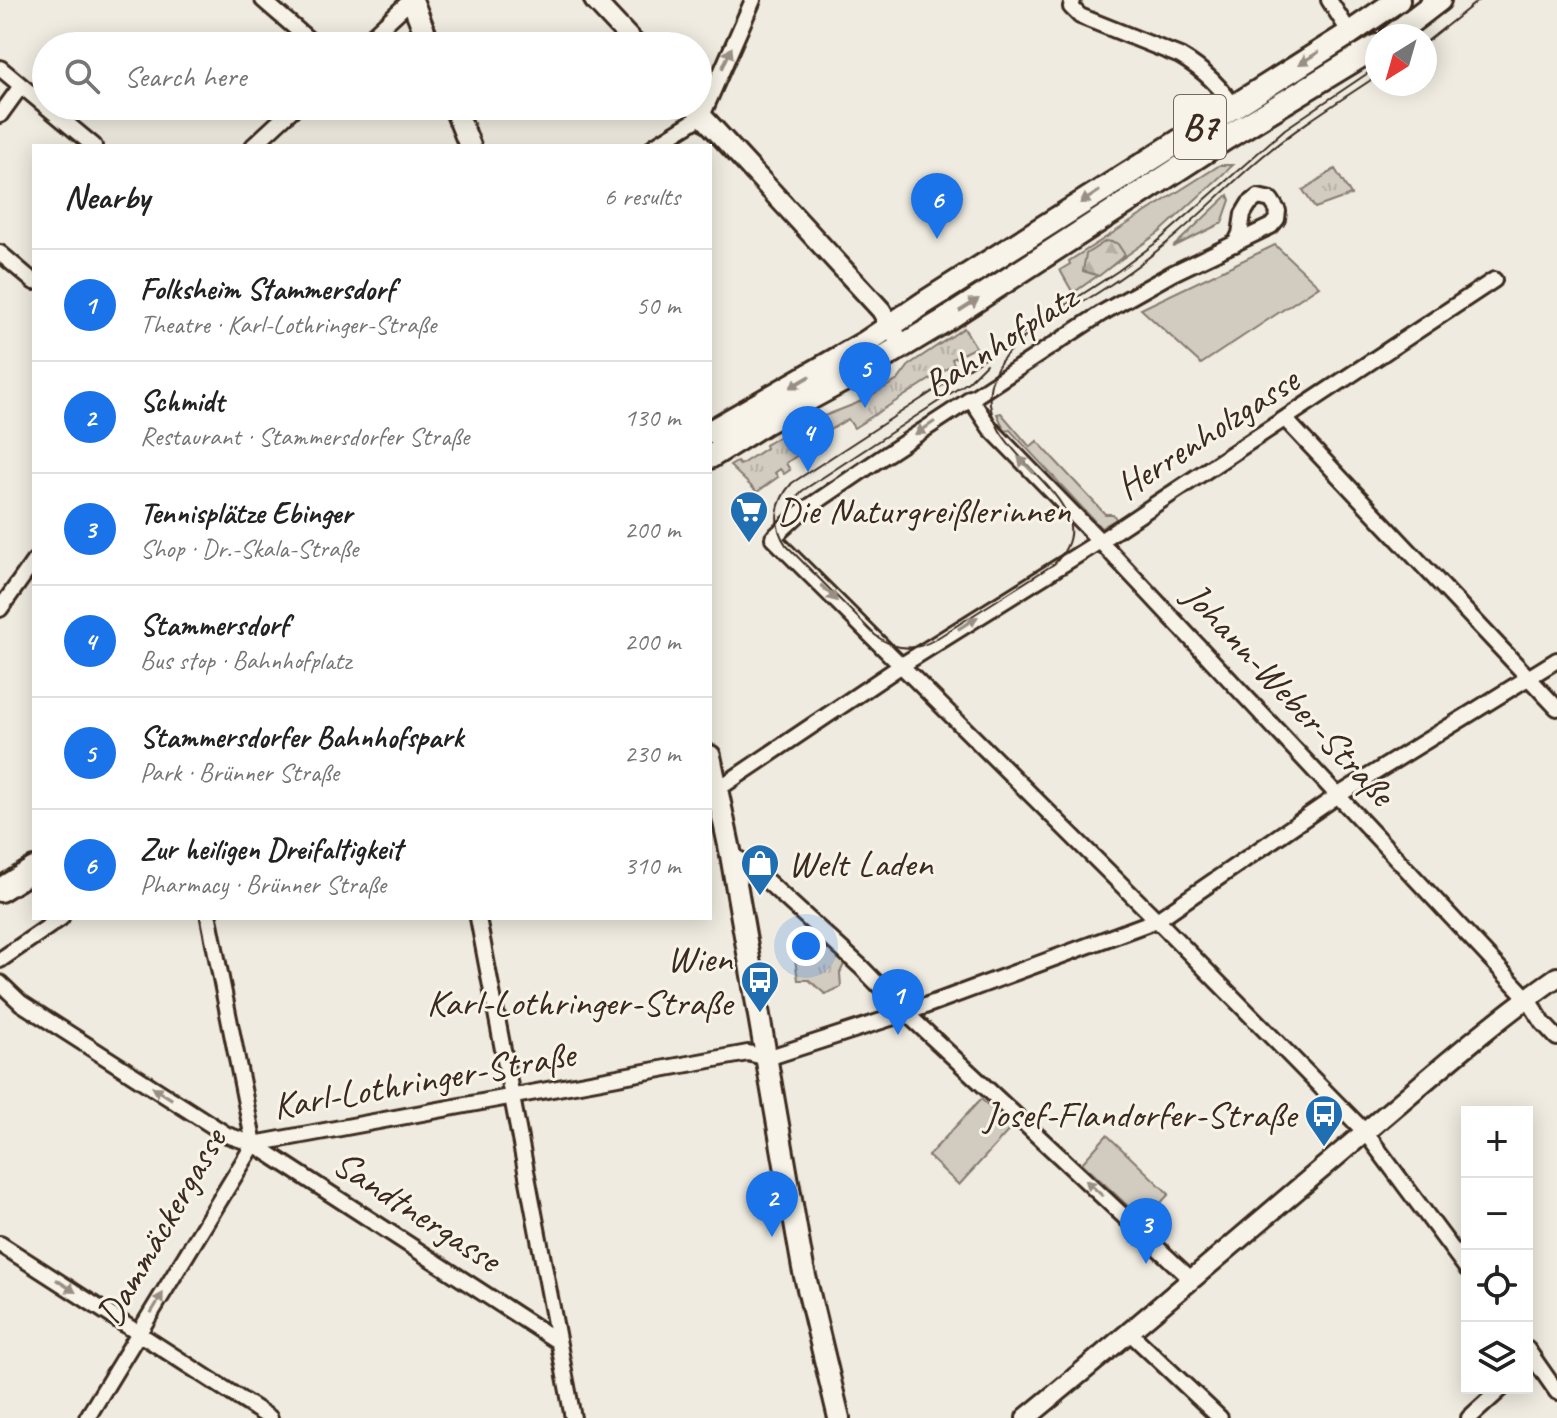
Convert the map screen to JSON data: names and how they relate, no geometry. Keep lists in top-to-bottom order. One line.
{"streets":{"main road":["B7"],"street":["Bahnhofplatz","Herrenholzgasse","Johann-Weber-Straße","Karl-Lothringer-Straße","Sandtnergasse","Dammäckergasse"]},"crossings":[["Bahnhofplatz","Herrenholzgasse"],["Bahnhofplatz","Johann-Weber-Straße"],["Herrenholzgasse","Johann-Weber-Straße"],["Johann-Weber-Straße","Karl-Lothringer-Straße"],["Karl-Lothringer-Straße","Sandtnergasse"],["Karl-Lothringer-Straße","Dammäckergasse"],["Sandtnergasse","Dammäckergasse"]],"one_way":["Sandtnergasse","Dammäckergasse"],"places":{"supermarket":["Die Naturgreißlerinnen"],"shop":["Welt Laden"],"bus stop":["Wien Karl-Lothringer-Straße","Josef-Flandorfer-Straße"]},"north":"bottom left","page":{"search":"Search here","heading":["Nearby","6 results"],"pins":["6","5","4","1","2","3"],"list":[{"mark":"1","name":"Folksheim Stammersdorf","note":"Theatre · Karl-Lothringer-Straße","value":"50 m"},{"mark":"2","name":"Schmidt","note":"Restaurant · Stammersdorfer Straße","value":"130 m"},{"mark":"3","name":"Tennisplätze Ebinger","note":"Shop · Dr.-Skala-Straße","value":"200 m"},{"mark":"4","name":"Stammersdorf","note":"Bus stop · Bahnhofplatz","value":"200 m"},{"mark":"5","name":"Stammersdorfer Bahnhofspark","note":"Park · Brünner Straße","value":"230 m"},{"mark":"6","name":"Zur heiligen Dreifaltigkeit","note":"Pharmacy · Brünner Straße","value":"310 m"}],"map_buttons":["+","−"]}}
